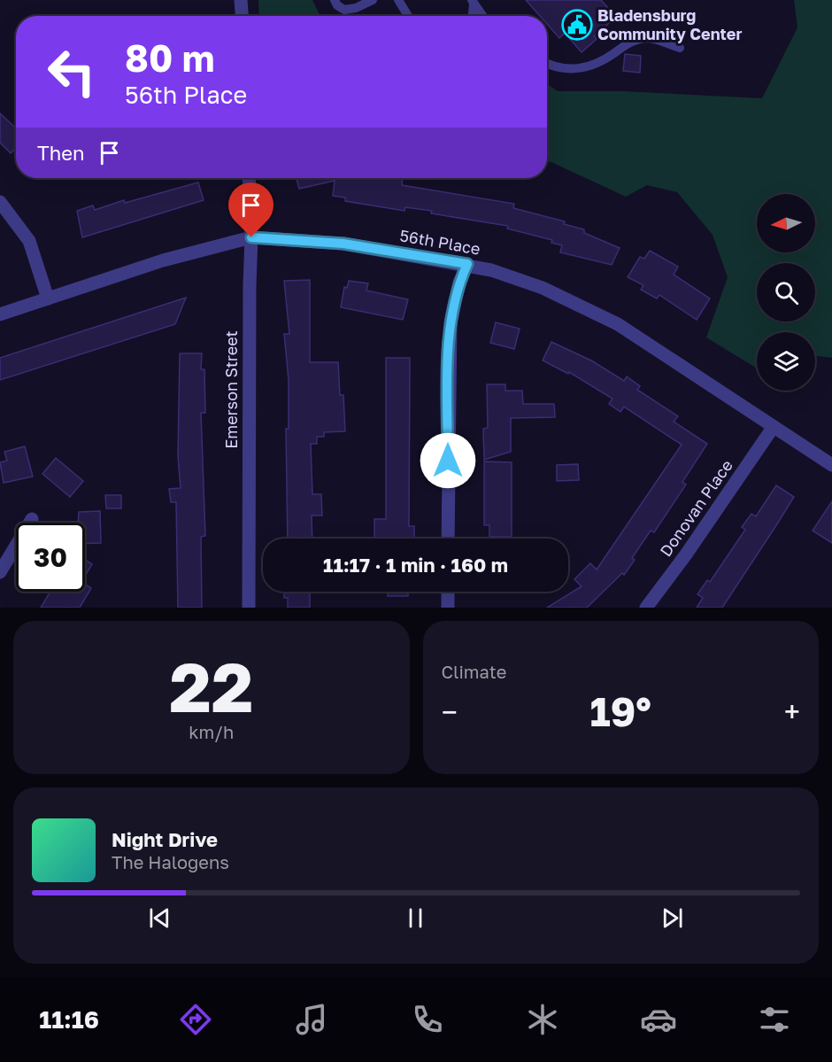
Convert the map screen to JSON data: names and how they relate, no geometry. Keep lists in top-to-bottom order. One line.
{"streets":{"street":["56th Place","Emerson Street","Donovan Place"]},"crossings":[["56th Place","Emerson Street"],["56th Place","Donovan Place"]],"places":{"public building":["Bladensburg Community Center"]},"north":"left","page":{"turn":["80 m","56th Place"],"then":"Then","limit":"30","trip":"11:17 · 1 min · 160 m","tile":[["22","km/h"],"Climate"],"heat":["−","19°","+"],"song":["Night Drive","The Halogens"],"tabs":"11:16"}}
